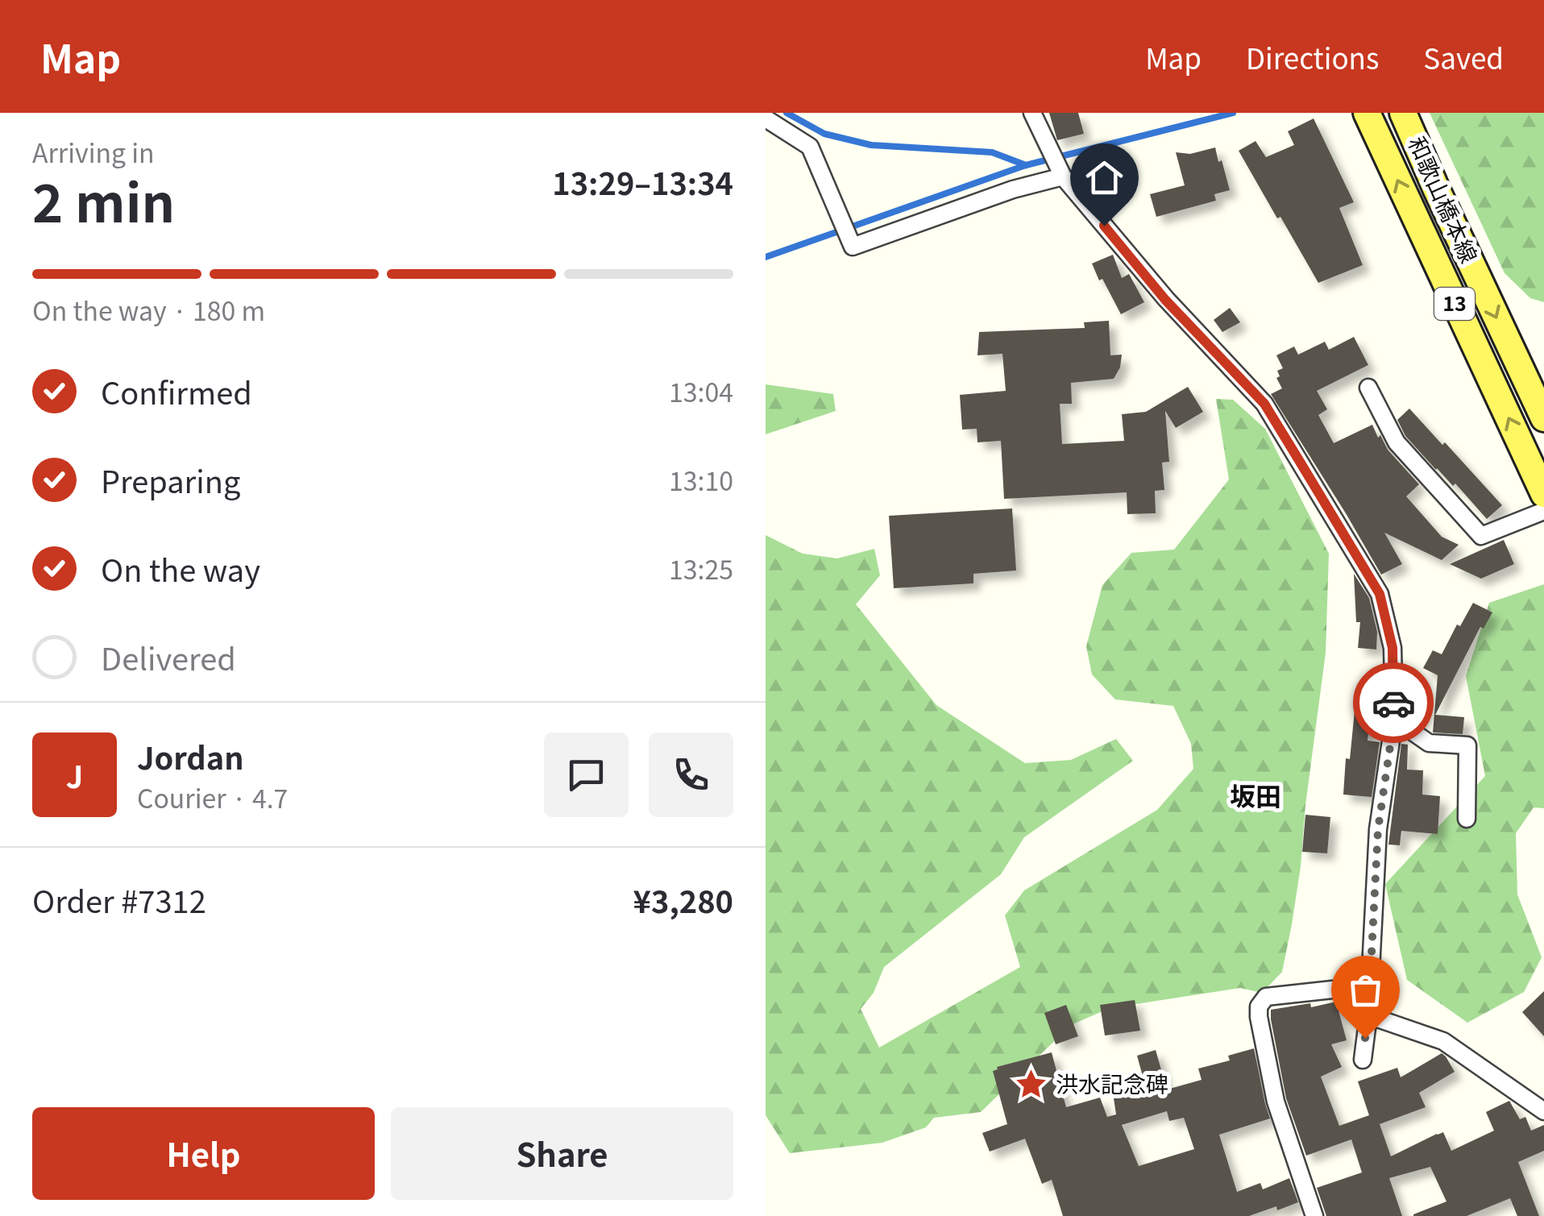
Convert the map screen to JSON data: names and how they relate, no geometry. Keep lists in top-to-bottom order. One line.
{"streets":{"main road":["和歌山橋本線","13"]},"districts":["坂田"],"places":{"place":["洪水記念碑"]},"page":{"header":"Map","nav":["Map","Directions","Saved"],"heading":["2 min","Arriving in","13:29–13:34"],"panel":["Jordan","Courier · 4.7","Order #7312","¥3,280"],"bar":"On the way · 180 m","list":[["Confirmed","13:04"],["Preparing","13:10"],["On the way","13:25"],"Delivered"],"round":"J","buttons":["Help","Share"]}}
